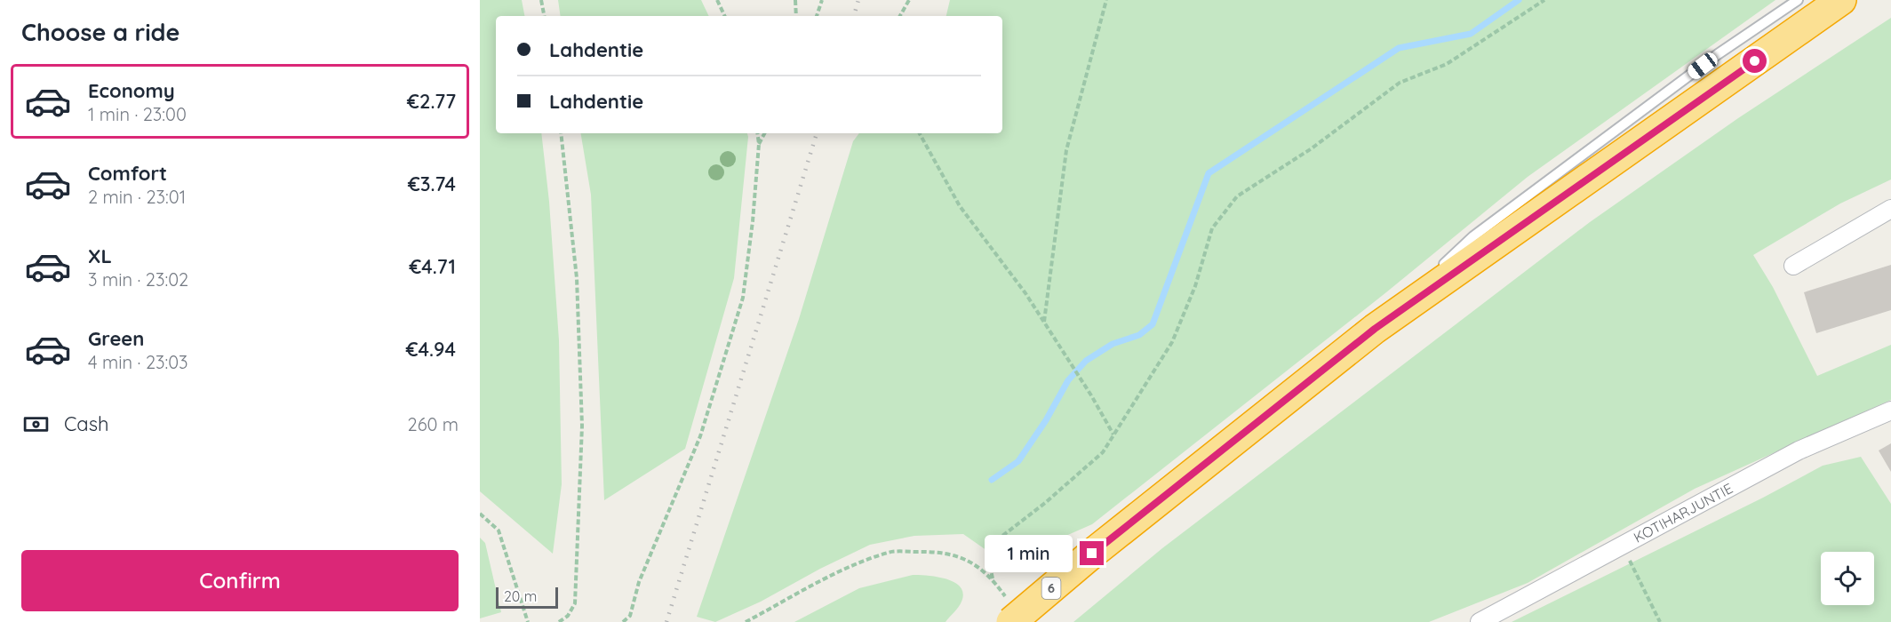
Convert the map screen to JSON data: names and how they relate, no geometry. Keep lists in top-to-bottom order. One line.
{"streets":{"highway":["6"],"street":["KOTIHARJUNTIE"]},"scale_bar":"20 m","page":{"heading":"Choose a ride","banner":["Lahdentie","Lahdentie"],"list":[{"name":"Economy","note":"1 min · 23:00","value":"€2.77"},{"name":"Comfort","note":"2 min · 23:01","value":"€3.74"},{"name":"XL","note":"3 min · 23:02","value":"€4.71"},{"name":"Green","note":"4 min · 23:03","value":"€4.94"}],"pay":["Cash","260 m"],"bubble":"1 min","buttons":"Confirm","scale":"20 m"}}
